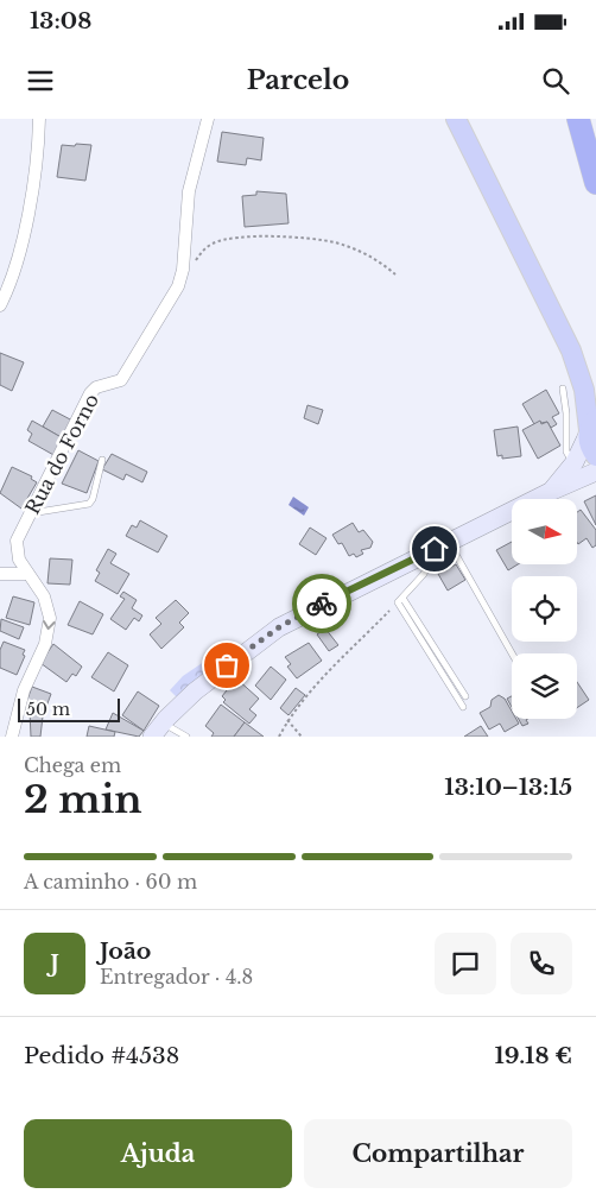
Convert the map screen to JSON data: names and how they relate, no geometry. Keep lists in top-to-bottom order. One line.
{"streets":{"street":["Rua do Forno"]},"scale_bar":"50 m","north":"right","page":{"status":"13:08","header":"Parcelo","scale":"50 m","heading":["2 min","Chega em","13:10–13:15"],"panel":["João","Entregador · 4.8","Pedido #4538","19.18 €"],"bar":"A caminho · 60 m","round":"J","buttons":["Ajuda","Compartilhar"]}}
